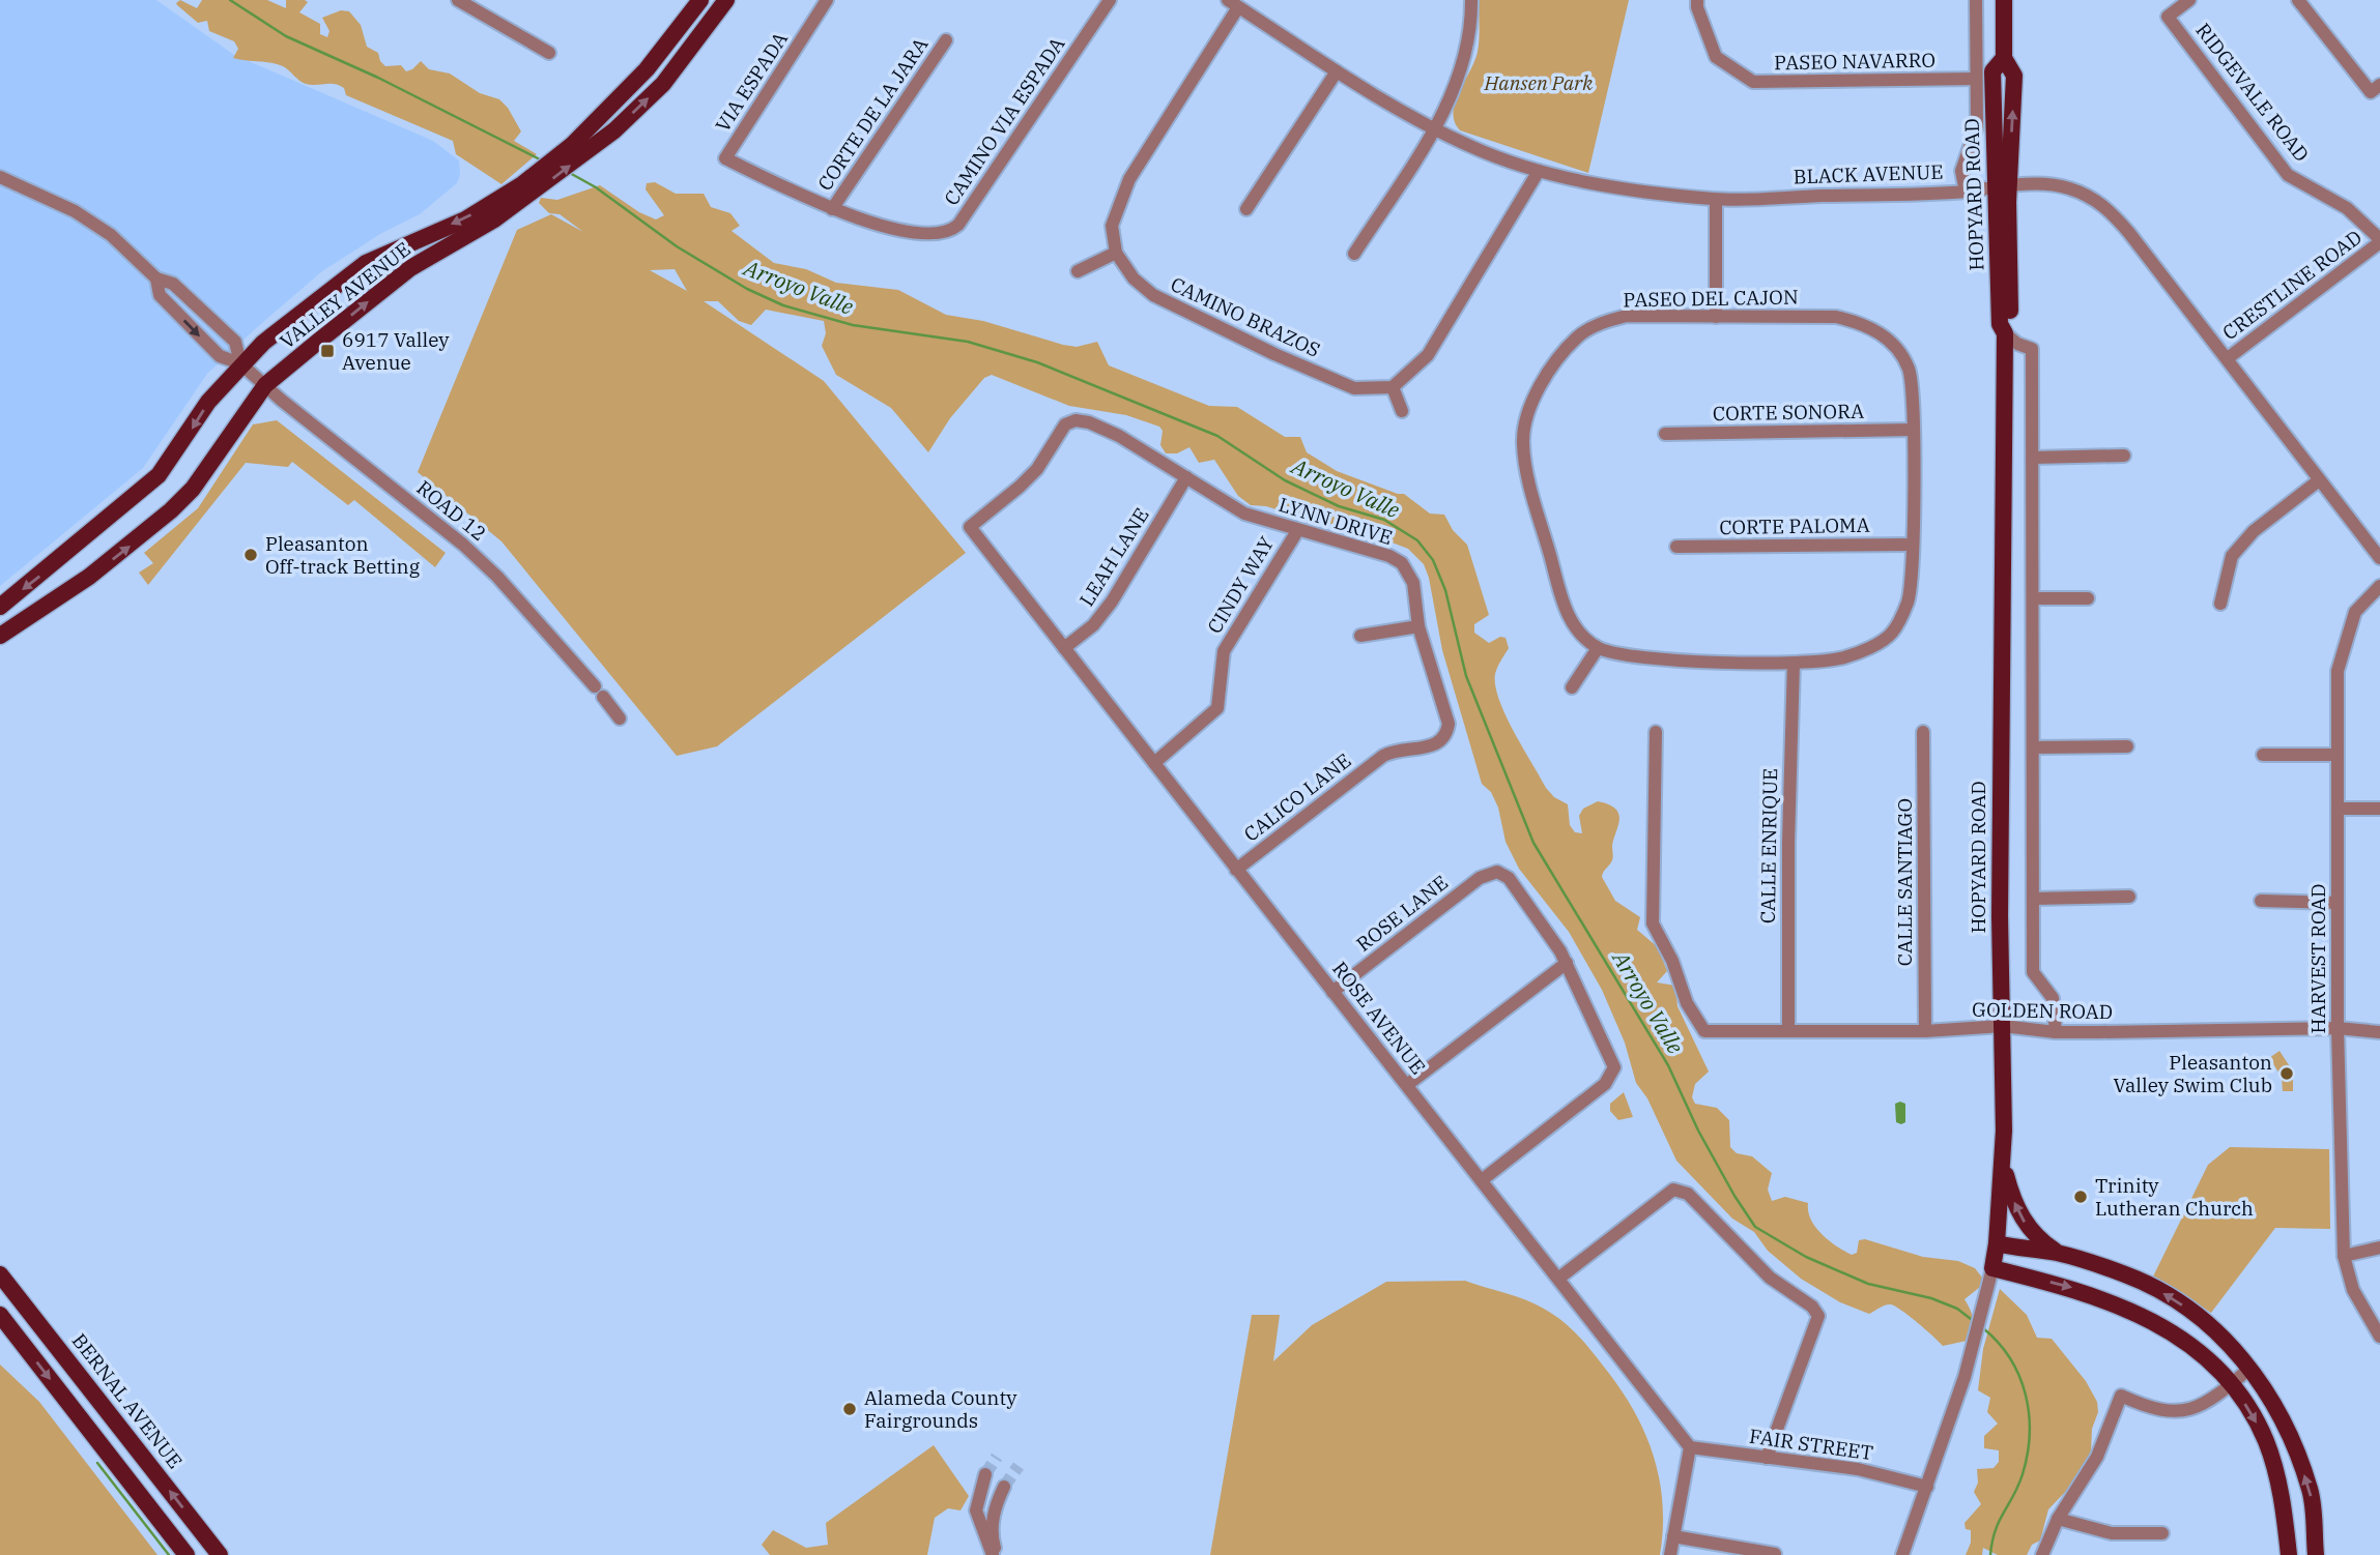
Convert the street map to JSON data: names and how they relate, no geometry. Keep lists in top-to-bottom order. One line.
{"streets":{"main road":["HOPYARD ROAD","VALLEY AVENUE","BERNAL AVENUE"],"street":["PASEO NAVARRO","VIA ESPADA","RIDGEVALE ROAD","CORTE DE LA JARA","CAMINO VIA ESPADA","BLACK AVENUE","CRESTLINE ROAD","PASEO DEL CAJON","CAMINO BRAZOS","CORTE SONORA","ROAD 12","LYNN DRIVE","CORTE PALOMA","LEAH LANE","CINDY WAY","CALICO LANE","CALLE ENRIQUE","CALLE SANTIAGO","ROSE LANE","HARVEST ROAD","GOLDEN ROAD","ROSE AVENUE","FAIR STREET"]},"crossings":[["PASEO NAVARRO","HOPYARD ROAD"],["VIA ESPADA","CORTE DE LA JARA"],["VIA ESPADA","CAMINO VIA ESPADA"],["RIDGEVALE ROAD","CRESTLINE ROAD"],["CORTE DE LA JARA","CAMINO VIA ESPADA"],["BLACK AVENUE","HOPYARD ROAD"],["BLACK AVENUE","CRESTLINE ROAD"],["HOPYARD ROAD","GOLDEN ROAD"],["HOPYARD ROAD","FAIR STREET"],["VALLEY AVENUE","ROAD 12"],["PASEO DEL CAJON","CORTE SONORA"],["PASEO DEL CAJON","CORTE PALOMA"],["PASEO DEL CAJON","CALLE ENRIQUE"],["LYNN DRIVE","LEAH LANE"],["LYNN DRIVE","CINDY WAY"],["LYNN DRIVE","CALICO LANE"],["LYNN DRIVE","ROSE AVENUE"],["LEAH LANE","ROSE AVENUE"],["CINDY WAY","ROSE AVENUE"],["CALICO LANE","ROSE AVENUE"],["CALLE ENRIQUE","GOLDEN ROAD"],["CALLE SANTIAGO","GOLDEN ROAD"],["ROSE LANE","ROSE AVENUE"],["HARVEST ROAD","GOLDEN ROAD"],["ROSE AVENUE","FAIR STREET"]],"water":["Arroyo Valle"],"parks":["Hansen Park"],"places":{"transit":["6917 Valley Avenue"],"other":["Pleasanton Off-track Betting","Pleasanton Valley Swim Club","Trinity Lutheran Church","Alameda County Fairgrounds"]}}
